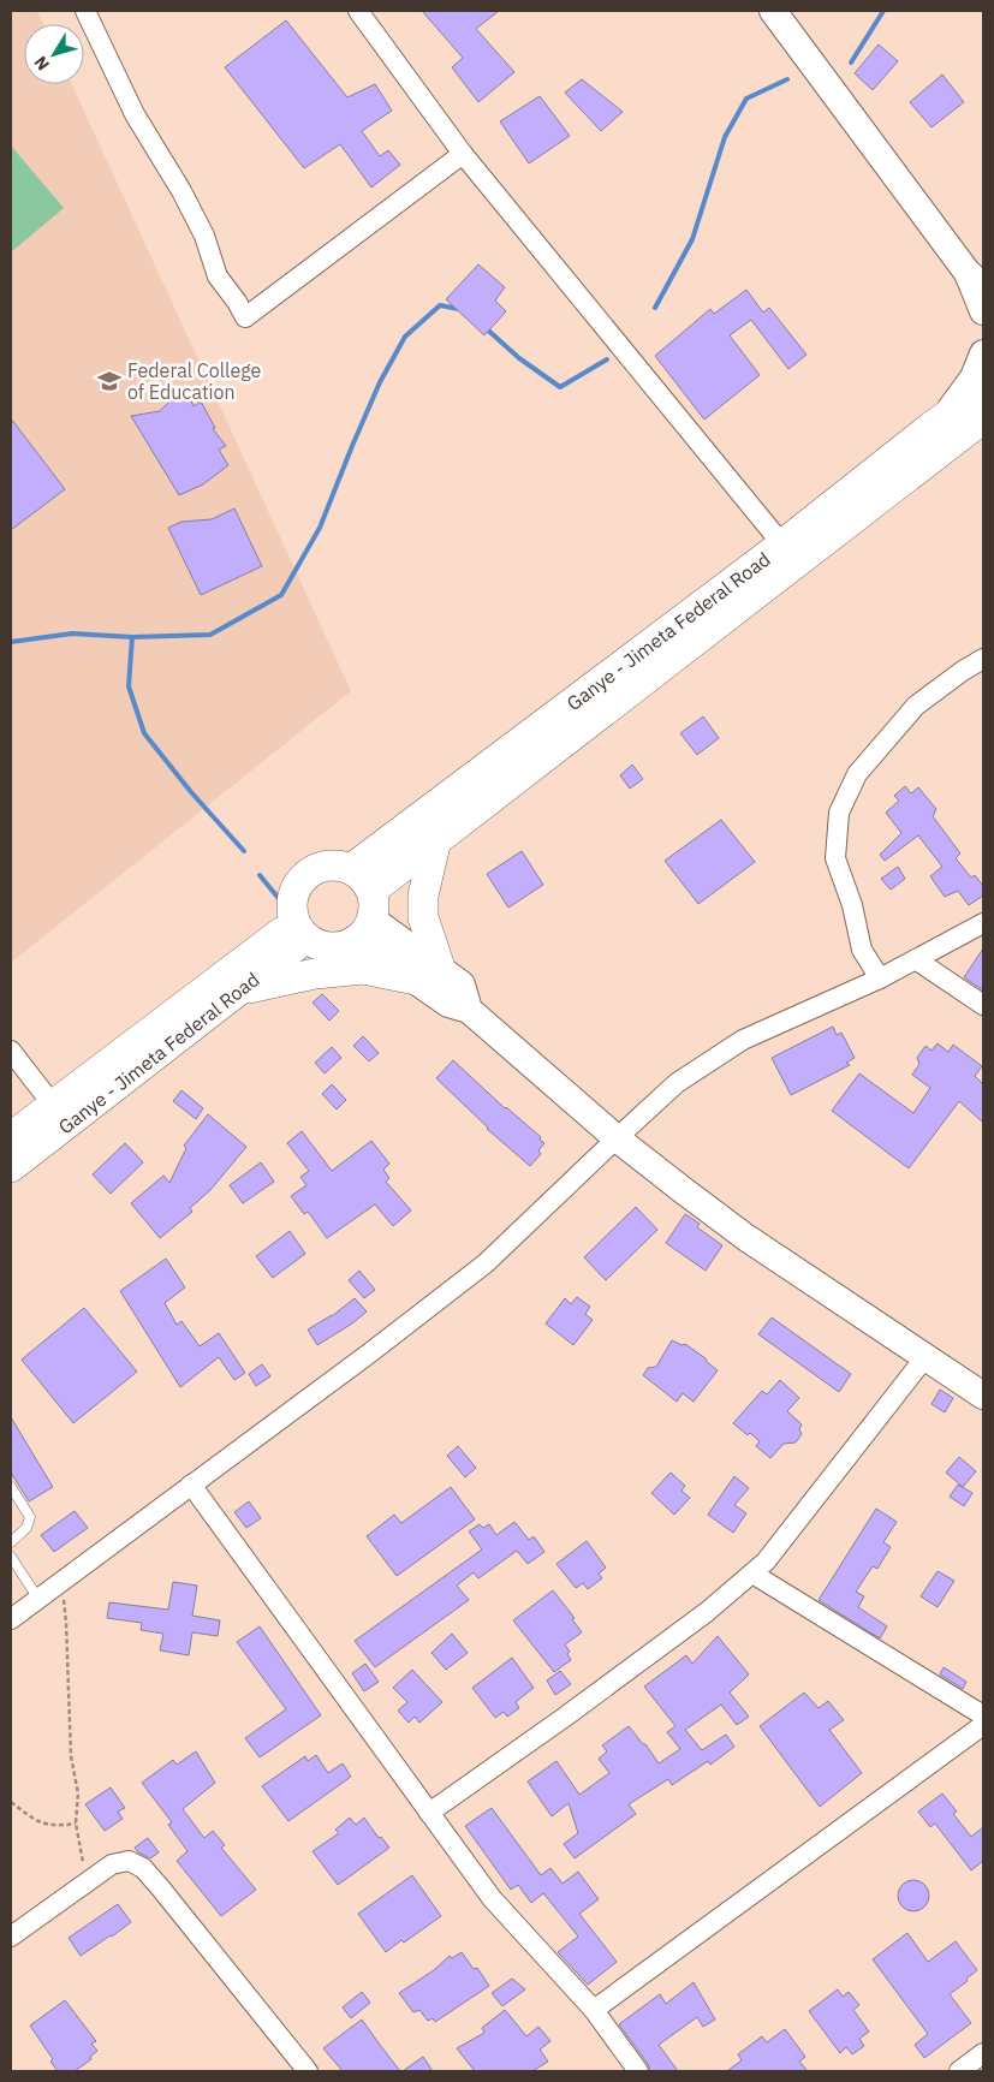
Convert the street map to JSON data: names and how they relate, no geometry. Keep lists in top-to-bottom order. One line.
{"streets":{"main road":["Ganye - Jimeta Federal Road"]},"places":{"school or university":["Federal College of Education"]},"north":"bottom left"}
